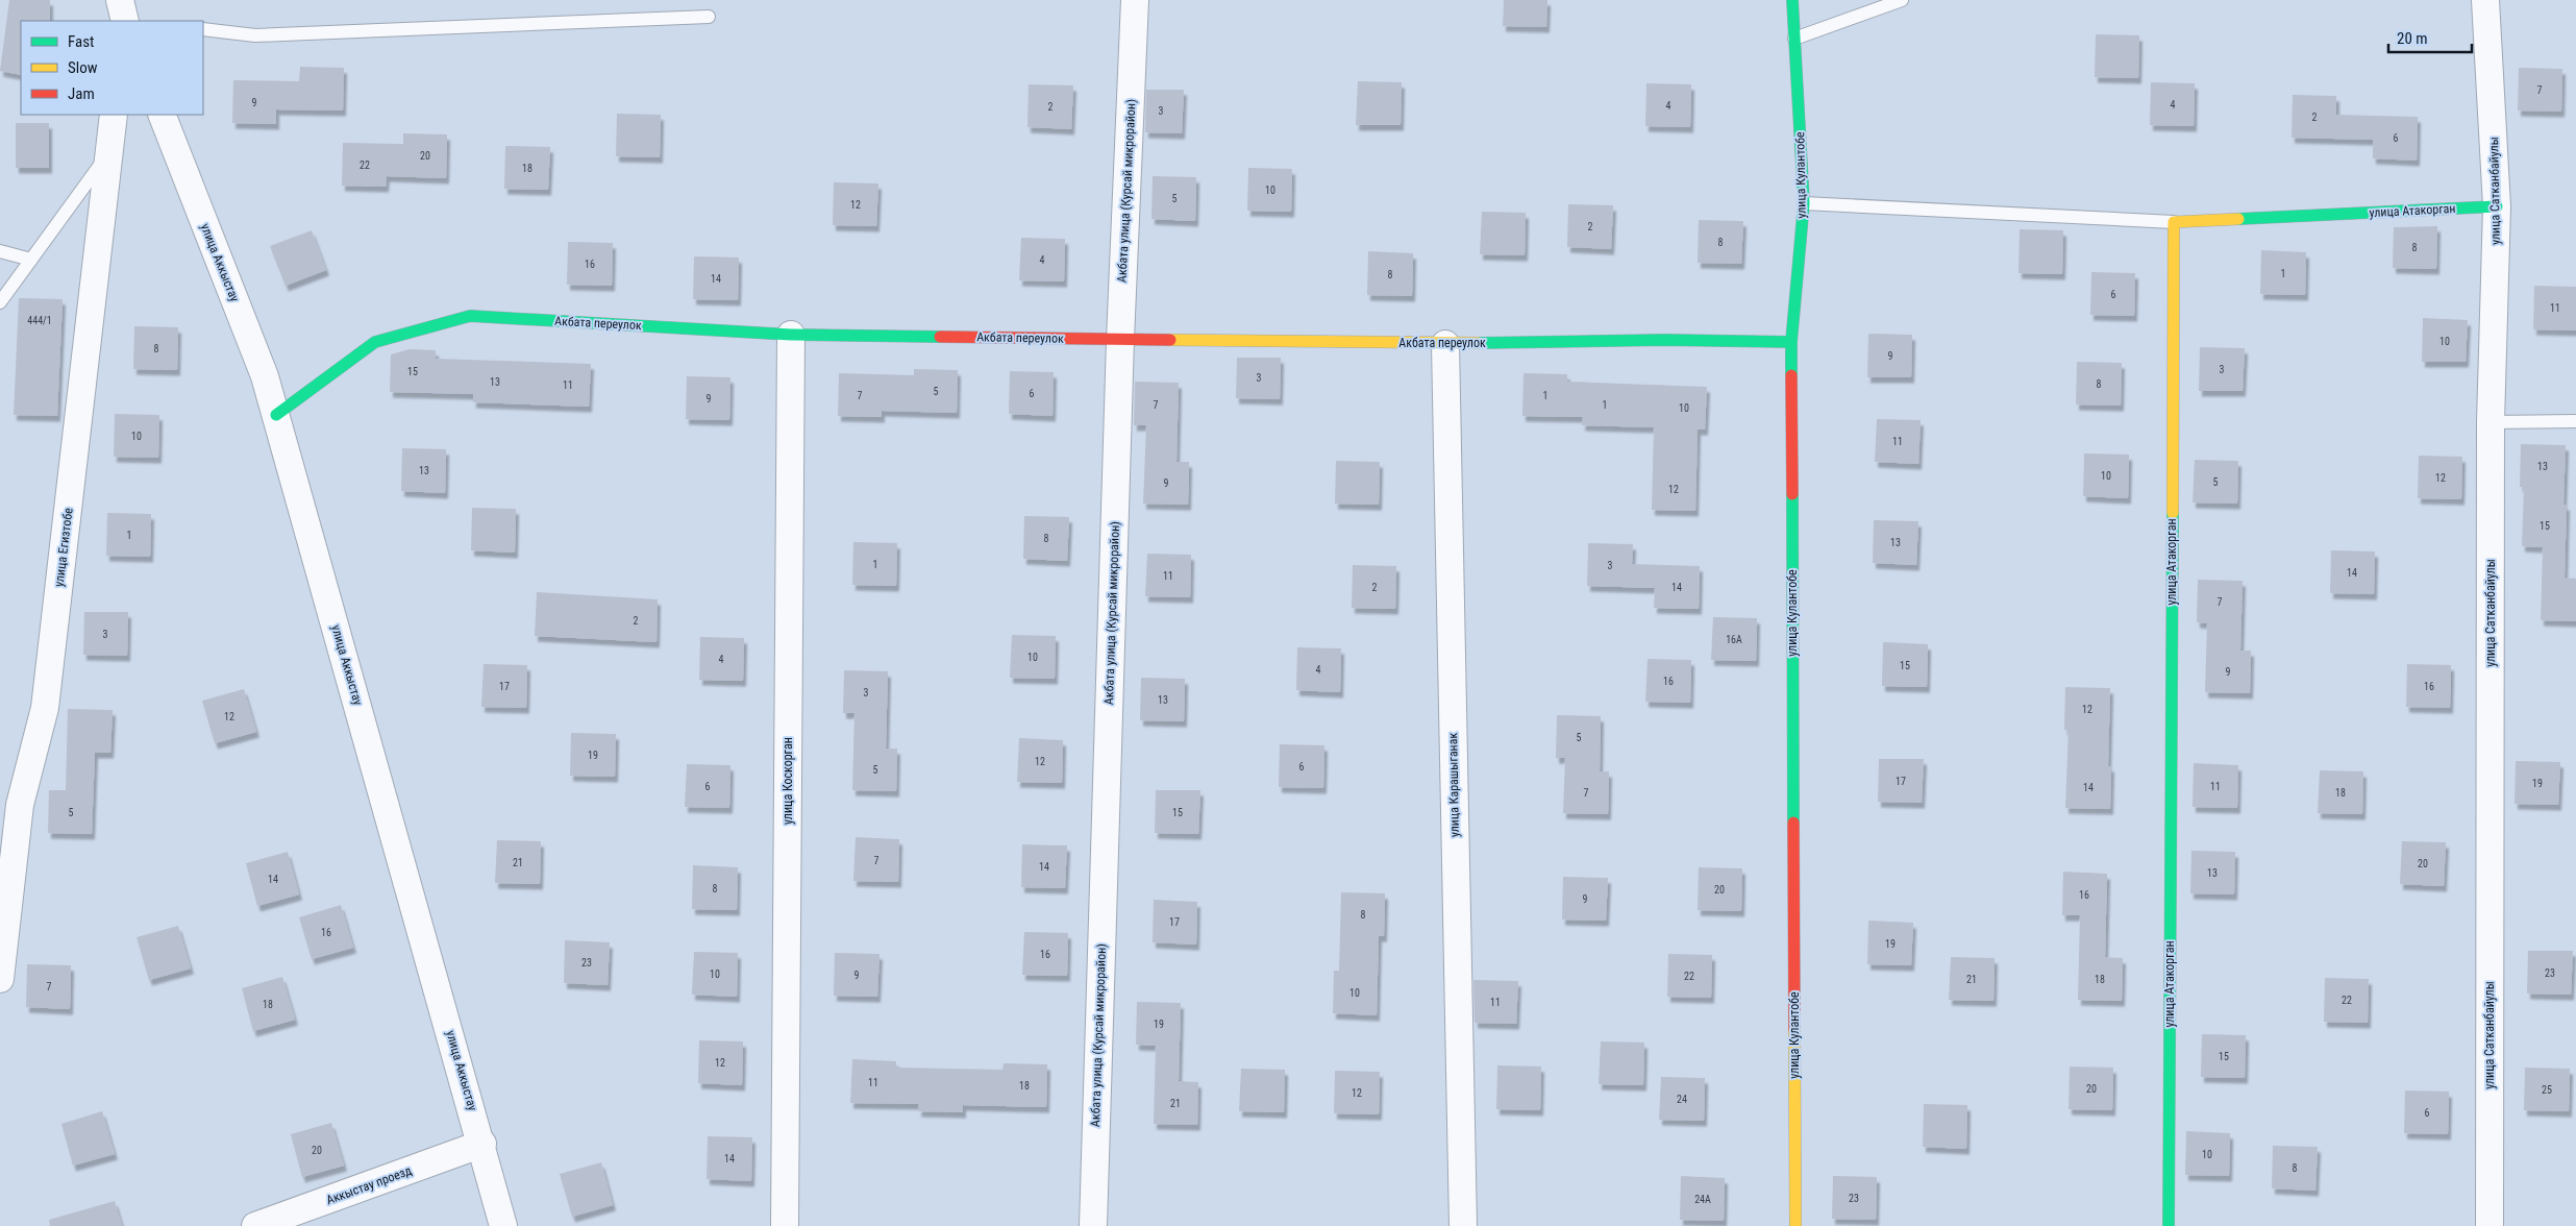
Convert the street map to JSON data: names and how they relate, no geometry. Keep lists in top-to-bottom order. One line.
{"streets":{"street":["улица Кулантобе","Акбата улица (Курсай микрорайон)","улица Сатканбайулы","улица Атакорган","улица Аккыстау","Акбата переулок","улица Егизтобе","улица Коскорган","улица Карашыганак","Аккыстау проезд"]},"crossings":[["улица Кулантобе","Акбата переулок"],["Акбата улица (Курсай микрорайон)","Акбата переулок"],["улица Сатканбайулы","улица Атакорган"],["улица Аккыстау","Акбата переулок"],["улица Аккыстау","Аккыстау проезд"],["Акбата переулок","улица Коскорган"],["Акбата переулок","улица Карашыганак"]],"house_numbers":["7","9","4","4","2","3","2","6","20","22","18","10","5","12","2","8","8","4","16","1","8","14","6","11","444/1","10","8","9","3","15","3","13","8","11","5","6","7","1","9","7","1","10","10","11","13","13","10","12","5","9","12","15","1","8","13","1","3","14","11","2","14","7","2","3","16А","10","4","15","4","9","16","17","16","3","13","12","12","5","19","12","6","5","17","19","6","11","14","7","18","5","15","7","21","20","14","13","14","8","20","16","9","8","17","16","19","16","23","23","10","9","22","21","18","7","10","22","11","18","19","15","12","11","18","20","25","12","24","21","6","20","10","14","8","23","24А"],"legend":["Fast","Slow","Jam"],"scale_bar":"20 m"}
